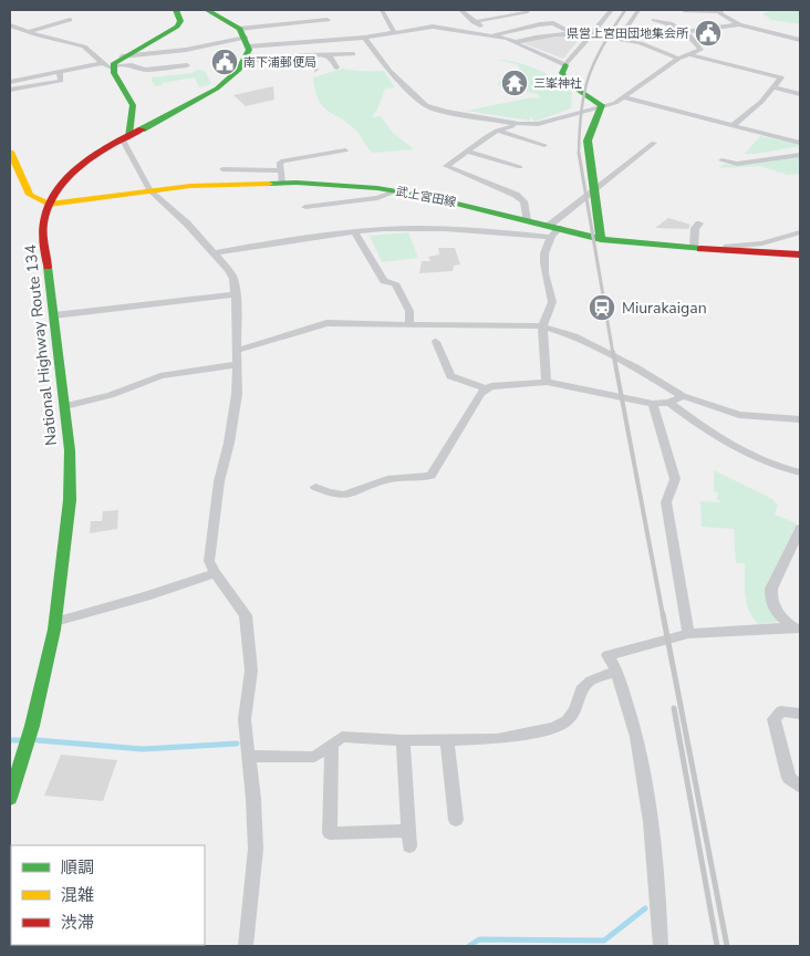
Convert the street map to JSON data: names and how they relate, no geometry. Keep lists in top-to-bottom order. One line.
{"streets":{"main road":["武上宮田線","National Highway Route 134"]},"crossings":[["武上宮田線","National Highway Route 134"]],"places":{"public building":["県営上宮田団地集会所","南下浦郵便局"],"temple":["三峯神社"],"station":["Miurakaigan"]},"legend":["順調","混雑","渋滞"]}
